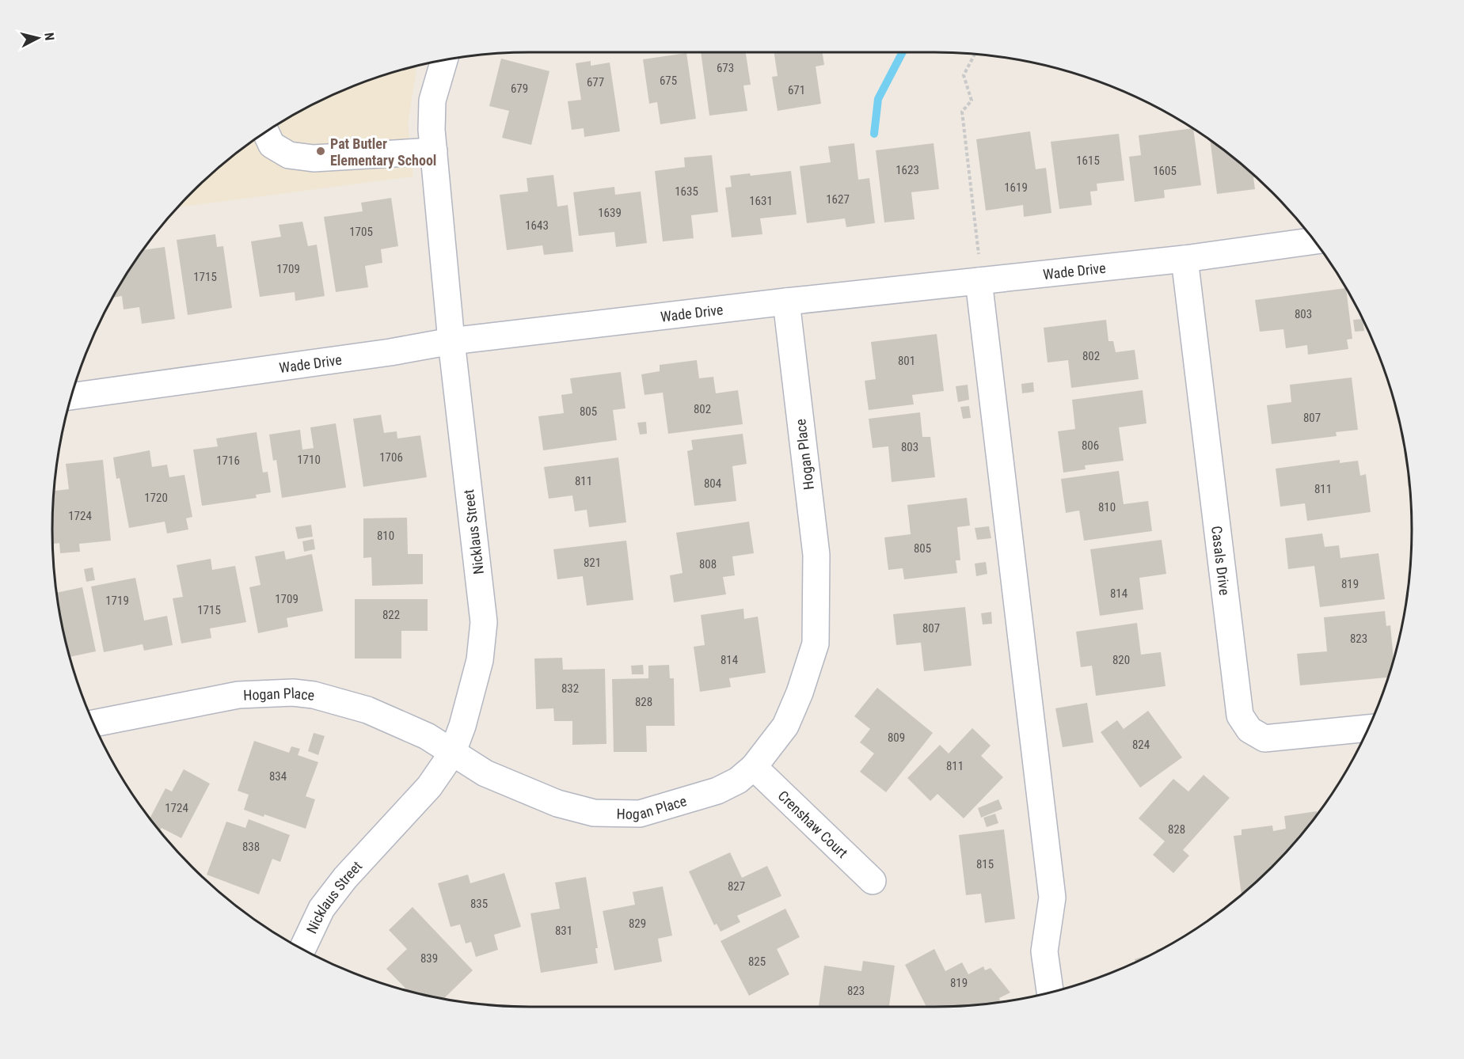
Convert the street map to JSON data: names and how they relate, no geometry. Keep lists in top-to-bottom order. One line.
{"streets":{"street":["Wade Drive","Hogan Place","Nicklaus Street","Casals Drive","Crenshaw Court"]},"crossings":[["Wade Drive","Hogan Place"],["Wade Drive","Nicklaus Street"],["Wade Drive","Casals Drive"],["Hogan Place","Nicklaus Street"],["Hogan Place","Crenshaw Court"]],"places":["Pat Butler Elementary School"],"house_numbers":["673","675","677","679","671","1615","1623","1605","1619","1635","1627","1631","1639","1643","1705","1709","1715","803","802","801","802","805","807","806","803","1706","1710","1716","811","804","811","1720","810","1724","810","805","821","808","819","814","1709","1719","1715","822","807","823","814","820","832","828","809","824","811","834","1724","828","838","815","827","835","829","831","839","825","819","823"],"north":"right"}
